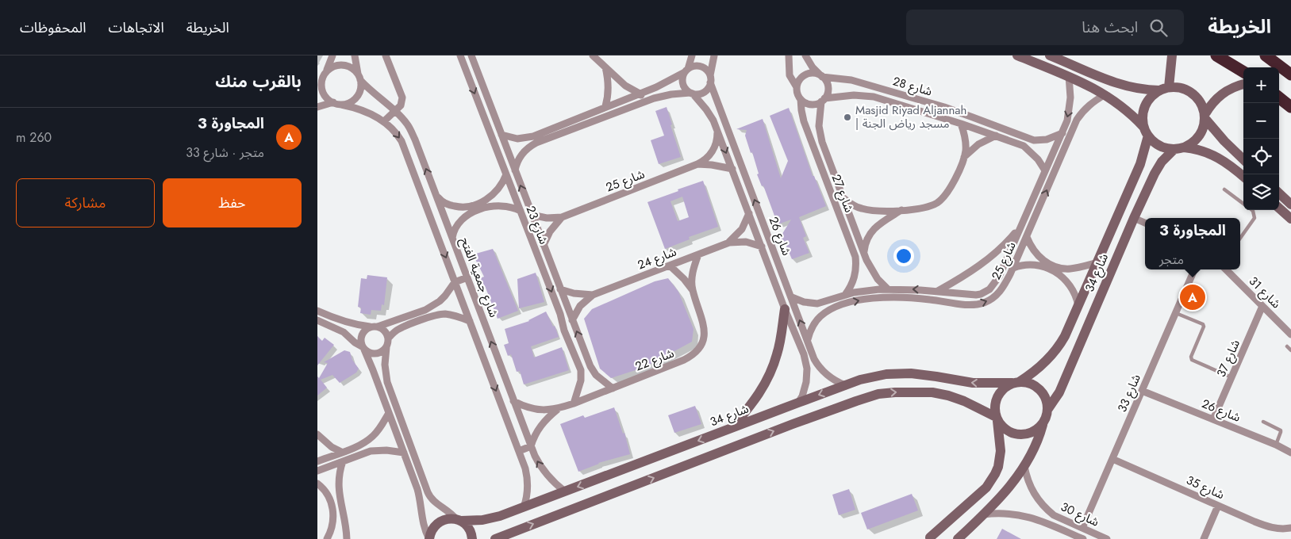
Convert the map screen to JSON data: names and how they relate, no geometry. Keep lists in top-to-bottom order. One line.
{"streets":{"street":["شارع 28","شارع 25","شارع 27","شارع 23","شارع 26","شارع 24","شارع 34","شارع جمعية الفتح","شارع 31","شارع 37","شارع 22","شارع 33","شارع 35","شارع 30"]},"crossings":[["شارع 28","شارع 25"],["شارع 28","شارع 27"],["شارع 25","شارع 27"],["شارع 25","شارع 23"],["شارع 25","شارع 26"],["شارع 23","شارع 24"],["شارع 23","شارع 22"],["شارع 26","شارع 24"],["شارع 26","شارع 34"],["شارع 26","شارع 37"],["شارع 26","شارع 33"],["شارع 24","شارع 22"],["شارع 34","شارع جمعية الفتح"],["شارع جمعية الفتح","شارع 22"],["شارع 31","شارع 37"],["شارع 33","شارع 35"],["شارع 33","شارع 30"]],"places":["Masjid Riyad Aljannah | مسجد رياض الجنة"],"page":{"header":"الخريطة","search":"ابحث هنا","nav":["الخريطة","الاتجاهات","المحفوظات"],"heading":"بالقرب منك","map_buttons":["+","−"],"list":[{"mark":"A","name":"المجاورة 3","note":"متجر · شارع 33","value":"260 m"}],"buttons":["حفظ","مشاركة"],"popup":["المجاورة 3","متجر"],"pins":"A"}}
